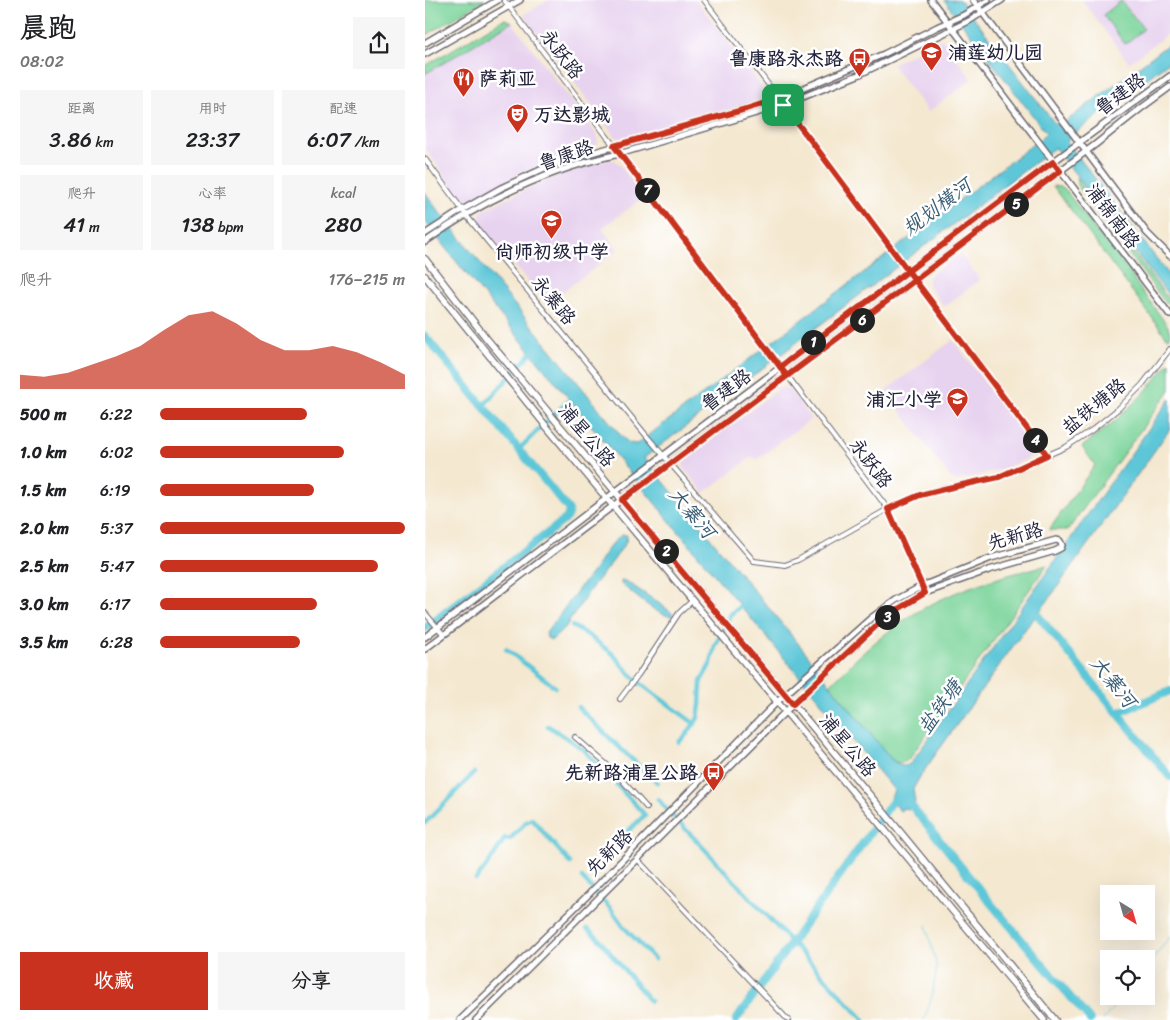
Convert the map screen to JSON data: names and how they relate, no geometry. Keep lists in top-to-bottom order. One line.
{"streets":{"main road":["浦星公路"],"street":["永跃路","鲁建路","鲁康路","浦锦南路","永寨路","盐铁塘路","先新路"]},"crossings":[["永跃路","鲁建路"],["永跃路","鲁康路"],["永跃路","盐铁塘路"],["永跃路","先新路"],["鲁建路","浦锦南路"],["鲁建路","永寨路"],["鲁建路","盐铁塘路"],["鲁建路","浦星公路"],["鲁康路","浦锦南路"],["鲁康路","永寨路"],["浦星公路","先新路"]],"water":["规划横河","大寨河","盐铁塘"],"places":{"school or university":["浦莲幼儿园","尚师初级中学","浦汇小学"],"bus stop":["鲁康路永杰路","先新路浦星公路"],"restaurant":["萨莉亚"],"theatre":["万达影城"]},"north":"bottom right","page":{"heading":["晨跑","08:02"],"stats":[["距离","3.86 km"],["用时","23:37"],["配速","6:07 /km"],["爬升","41 m"],["心率","138 bpm"],["kcal","280"]],"pins":["7","5","6","1","4","2","3"],"chart":["爬升","176–215 m"],"list":[{"name":"500 m","note":"6:22"},{"name":"1.0 km","note":"6:02"},{"name":"1.5 km","note":"6:19"},{"name":"2.0 km","note":"5:37"},{"name":"2.5 km","note":"5:47"},{"name":"3.0 km","note":"6:17"},{"name":"3.5 km","note":"6:28"}],"buttons":["收藏","分享"]}}
